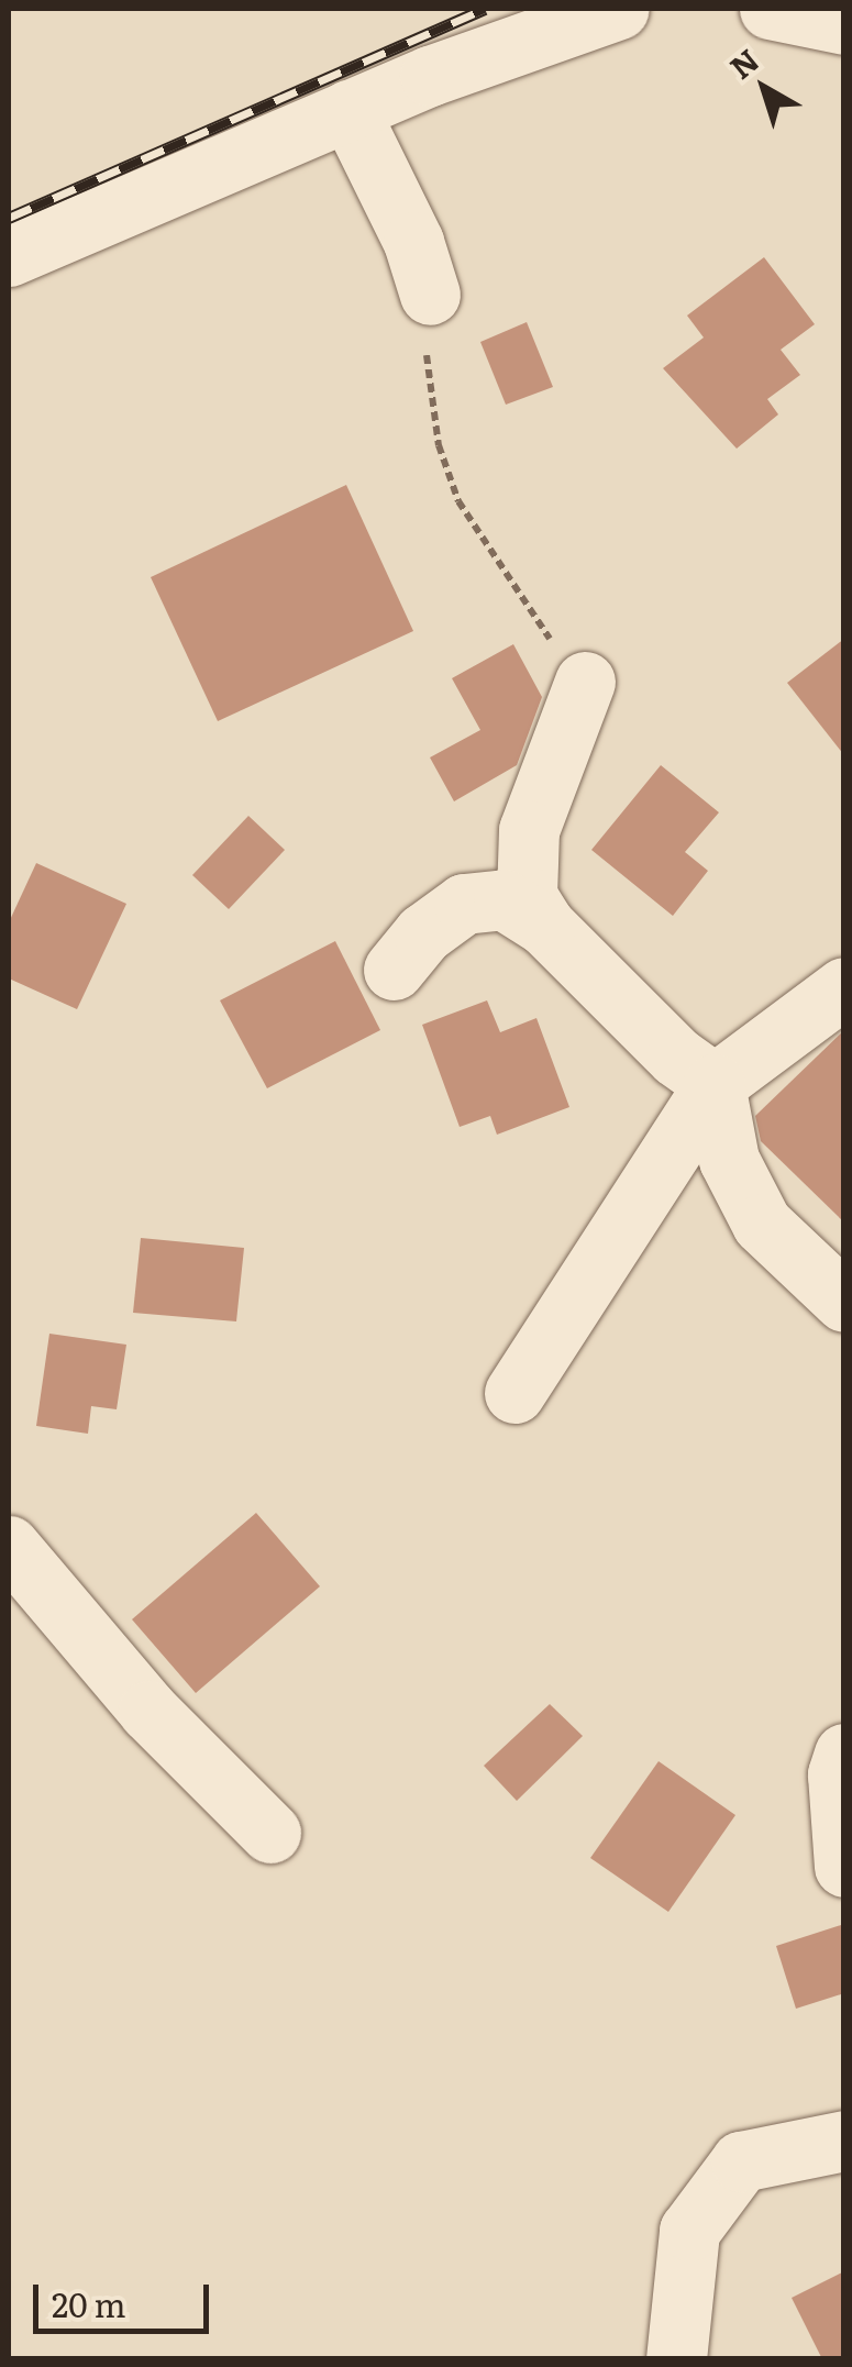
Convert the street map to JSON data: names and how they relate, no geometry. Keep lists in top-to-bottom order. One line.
{"scale_bar":"20 m","north":"top left"}
